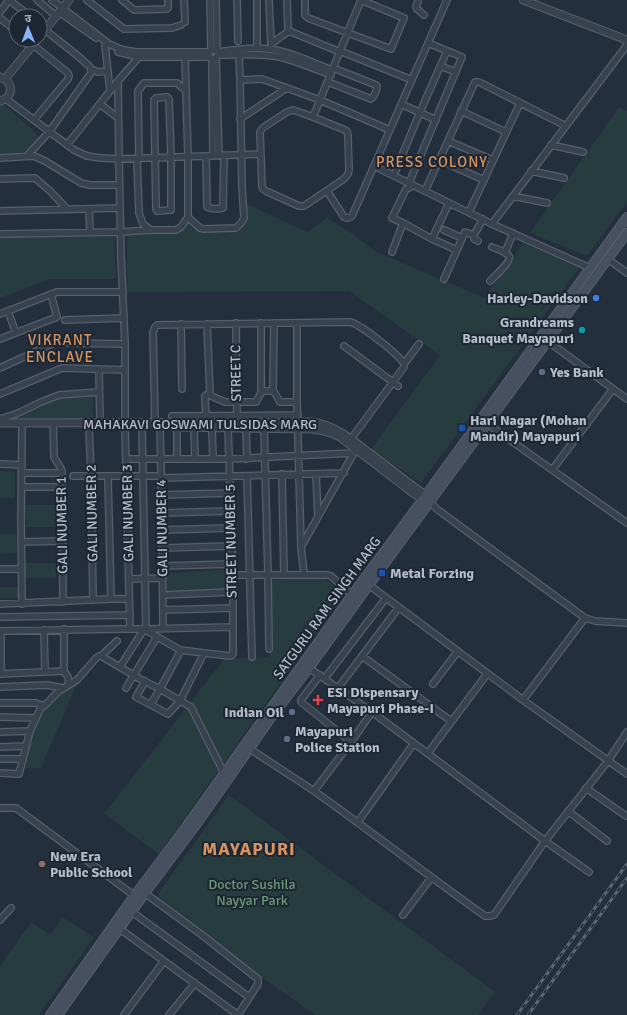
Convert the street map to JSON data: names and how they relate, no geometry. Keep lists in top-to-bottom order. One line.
{"streets":{"main road":["SATGURU RAM SINGH MARG"],"street":["STREET C","MAHAKAVI GOSWAMI TULSIDAS MARG","GALI NUMBER 2","GALI NUMBER 3","GALI NUMBER 1","GALI NUMBER 4","STREET NUMBER 5"]},"crossings":[["STREET C","MAHAKAVI GOSWAMI TULSIDAS MARG"],["MAHAKAVI GOSWAMI TULSIDAS MARG","GALI NUMBER 2"],["MAHAKAVI GOSWAMI TULSIDAS MARG","GALI NUMBER 3"],["MAHAKAVI GOSWAMI TULSIDAS MARG","GALI NUMBER 1"],["MAHAKAVI GOSWAMI TULSIDAS MARG","GALI NUMBER 4"],["MAHAKAVI GOSWAMI TULSIDAS MARG","STREET NUMBER 5"],["MAHAKAVI GOSWAMI TULSIDAS MARG","SATGURU RAM SINGH MARG"]],"districts":["PRESS COLONY","VIKRANT ENCLAVE","MAYAPURI"],"parks":["Doctor Sushila Nayyar Park"],"places":{"other":["Harley-Davidson","Grandreams Banquet Mayapuri","Yes Bank","Indian Oil","Mayapuri Police Station","New Era Public School"],"transit":["Hari Nagar (Mohan Mandir) Mayapuri","Metal Forzing"],"health":["ESI Dispensary Mayapuri Phase-I"]},"north":"top"}
